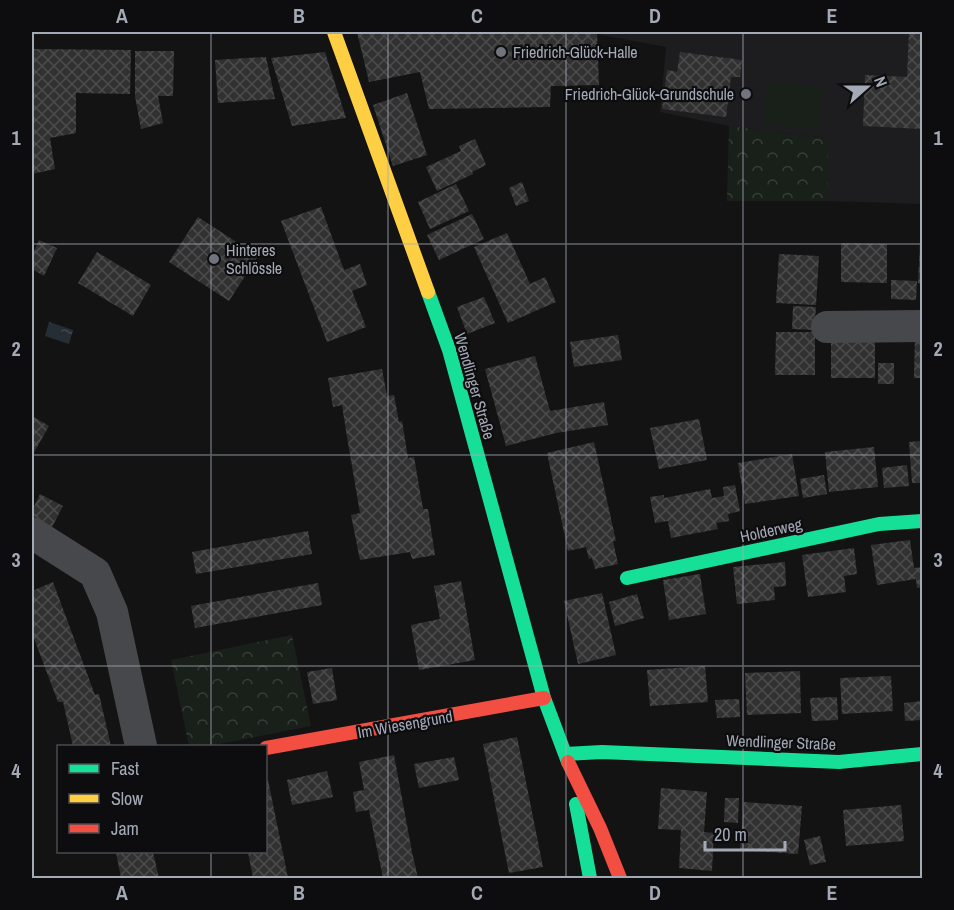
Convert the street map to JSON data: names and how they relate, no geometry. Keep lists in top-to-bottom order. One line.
{"streets":{"main road":["Wendlinger Straße","Holderweg","Im Wiesengrund"]},"crossings":[["Wendlinger Straße","Im Wiesengrund"]],"places":["Friedrich-Glück-Halle","Friedrich-Glück-Grundschule","Hinteres Schlössle"],"legend":["Fast","Slow","Jam"],"scale_bar":"20 m","north":"right","grid":{"columns":["A","B","C","D","E"],"rows":["1","2","3","4"]}}
